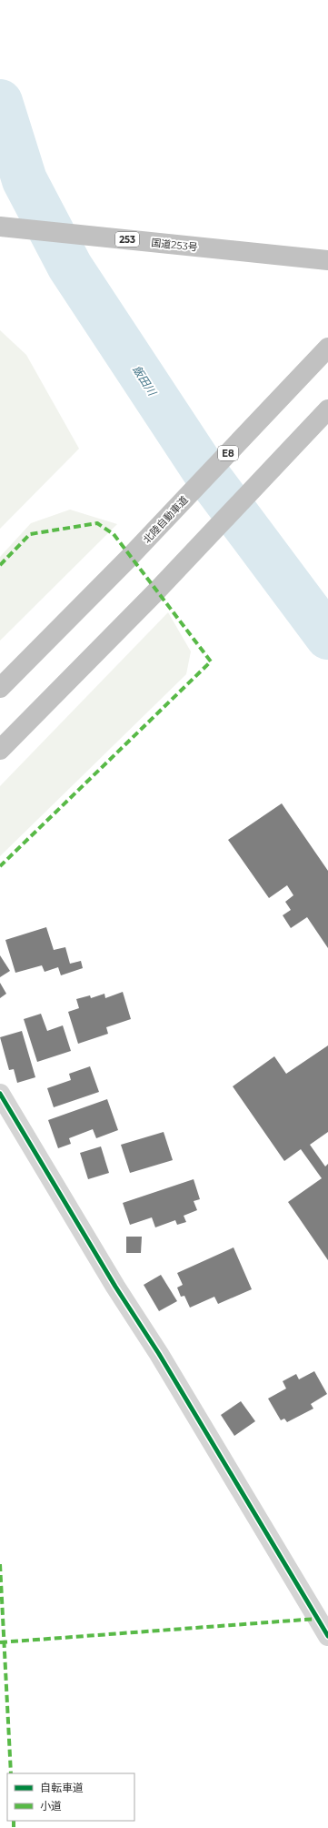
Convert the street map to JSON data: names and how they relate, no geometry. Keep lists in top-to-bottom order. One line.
{"streets":{"highway":["253","国道253号","E8","北陸自動車道"]},"water":["飯田川"],"legend":["自転車道","小道"]}
